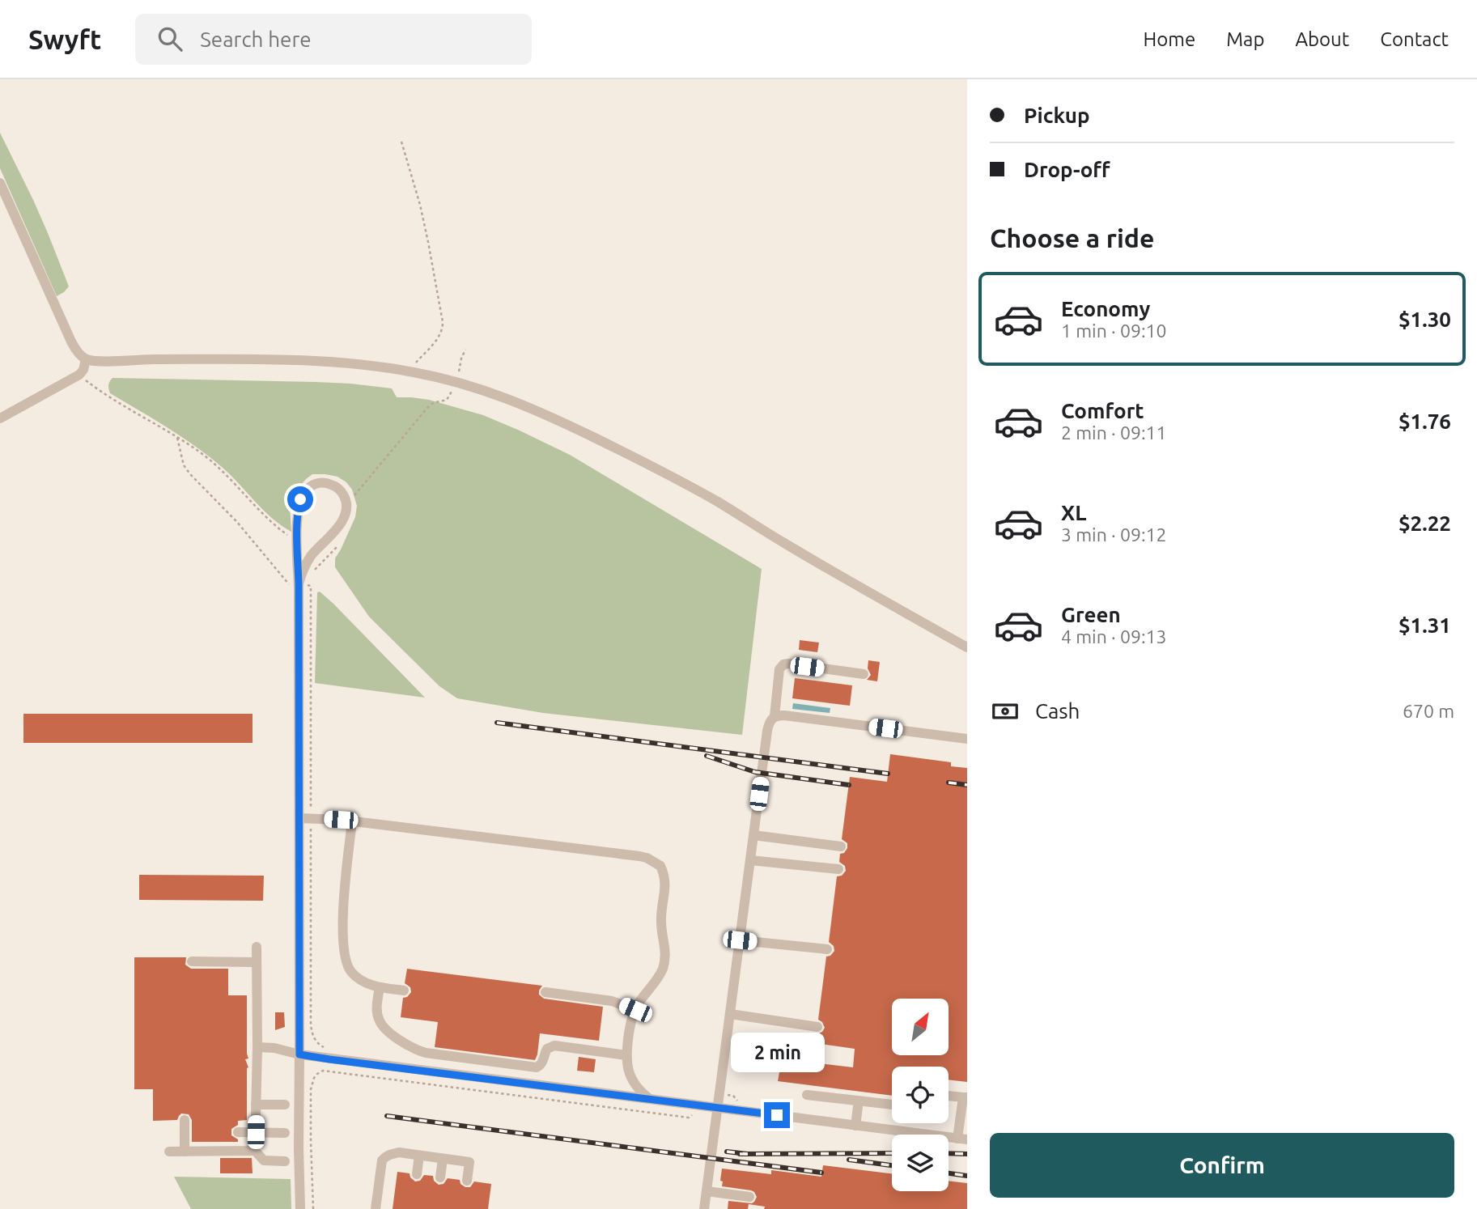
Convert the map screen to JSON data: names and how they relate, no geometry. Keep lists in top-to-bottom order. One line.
{"north":"top right","page":{"header":"Swyft","search":"Search here","nav":["Home","Map","About","Contact"],"banner":["Pickup","Drop-off"],"heading":"Choose a ride","list":[{"name":"Economy","note":"1 min · 09:10","value":"$1.30"},{"name":"Comfort","note":"2 min · 09:11","value":"$1.76"},{"name":"XL","note":"3 min · 09:12","value":"$2.22"},{"name":"Green","note":"4 min · 09:13","value":"$1.31"}],"pay":["Cash","670 m"],"bubble":"2 min","buttons":"Confirm"}}
